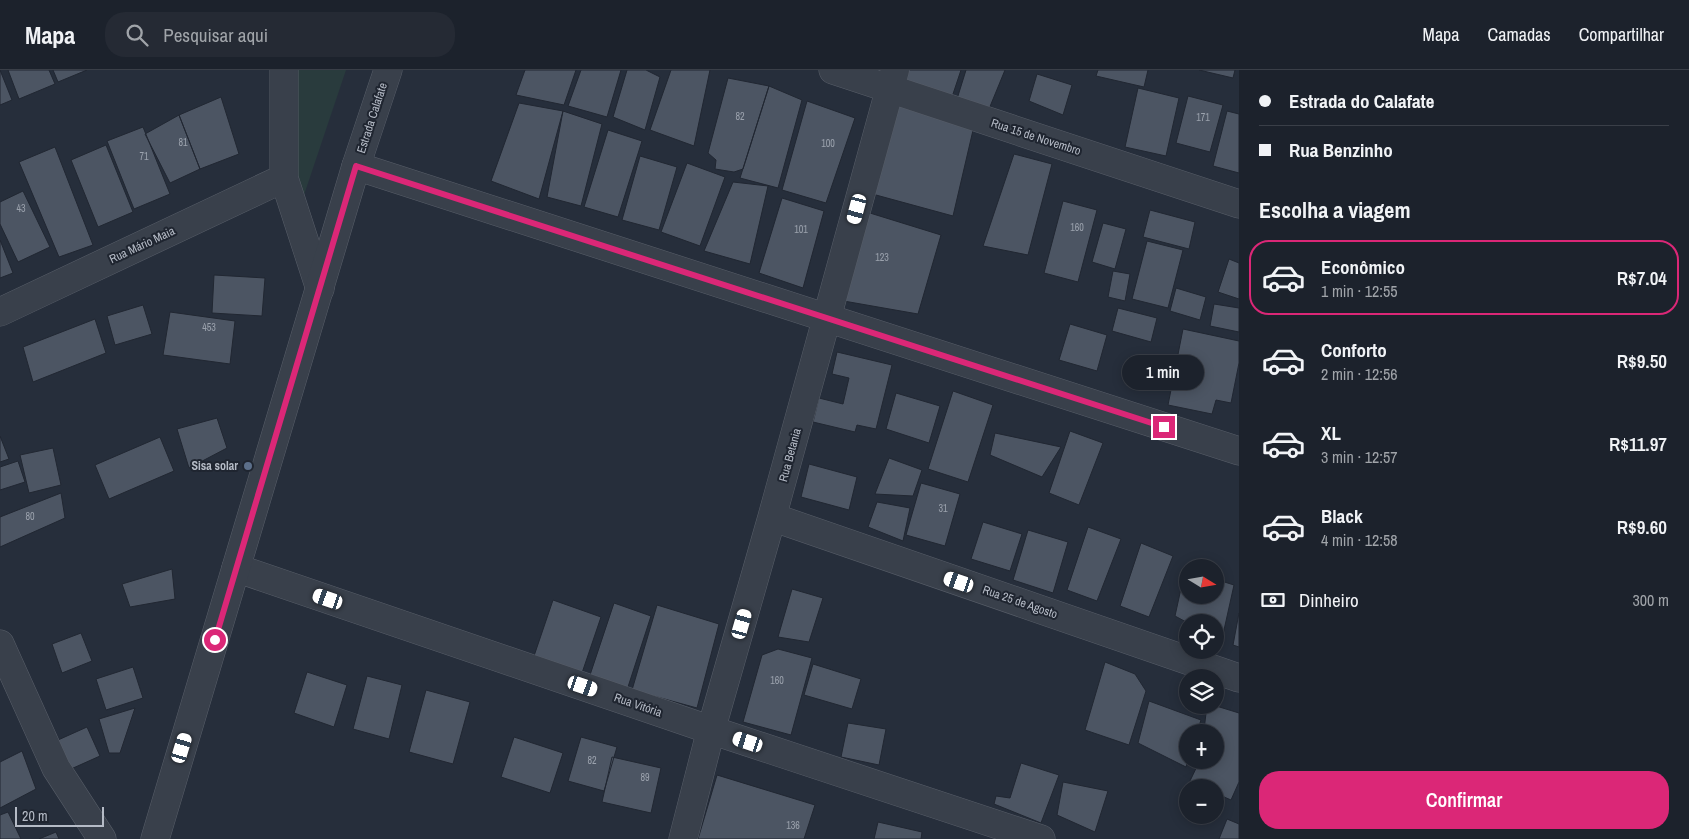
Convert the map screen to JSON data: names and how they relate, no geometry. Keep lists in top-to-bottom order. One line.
{"streets":{"street":["Estrada Calafate","Rua 15 de Novembro","Rua Mário Maia","Rua Betania","Rua 25 de Agosto","Rua Vitória"]},"crossings":[["Estrada Calafate","Rua Vitória"],["Rua 15 de Novembro","Rua Betania"],["Rua Betania","Rua 25 de Agosto"],["Rua Betania","Rua Vitória"]],"places":["Sisa solar"],"house_numbers":["82","171","81","100","71","43","160","101","123","453","31","80","160","82","89","136"],"scale_bar":"20 m","north":"right","page":{"header":"Mapa","search":"Pesquisar aqui","nav":["Mapa","Camadas","Compartilhar"],"banner":["Estrada do Calafate","Rua Benzinho"],"heading":"Escolha a viagem","list":[{"name":"Econômico","note":"1 min · 12:55","value":"R$7.04"},{"name":"Conforto","note":"2 min · 12:56","value":"R$9.50"},{"name":"XL","note":"3 min · 12:57","value":"R$11.97"},{"name":"Black","note":"4 min · 12:58","value":"R$9.60"}],"bubble":"1 min","map_buttons":["+","−"],"pay":["Dinheiro","300 m"],"buttons":"Confirmar","scale":"20 m"}}
